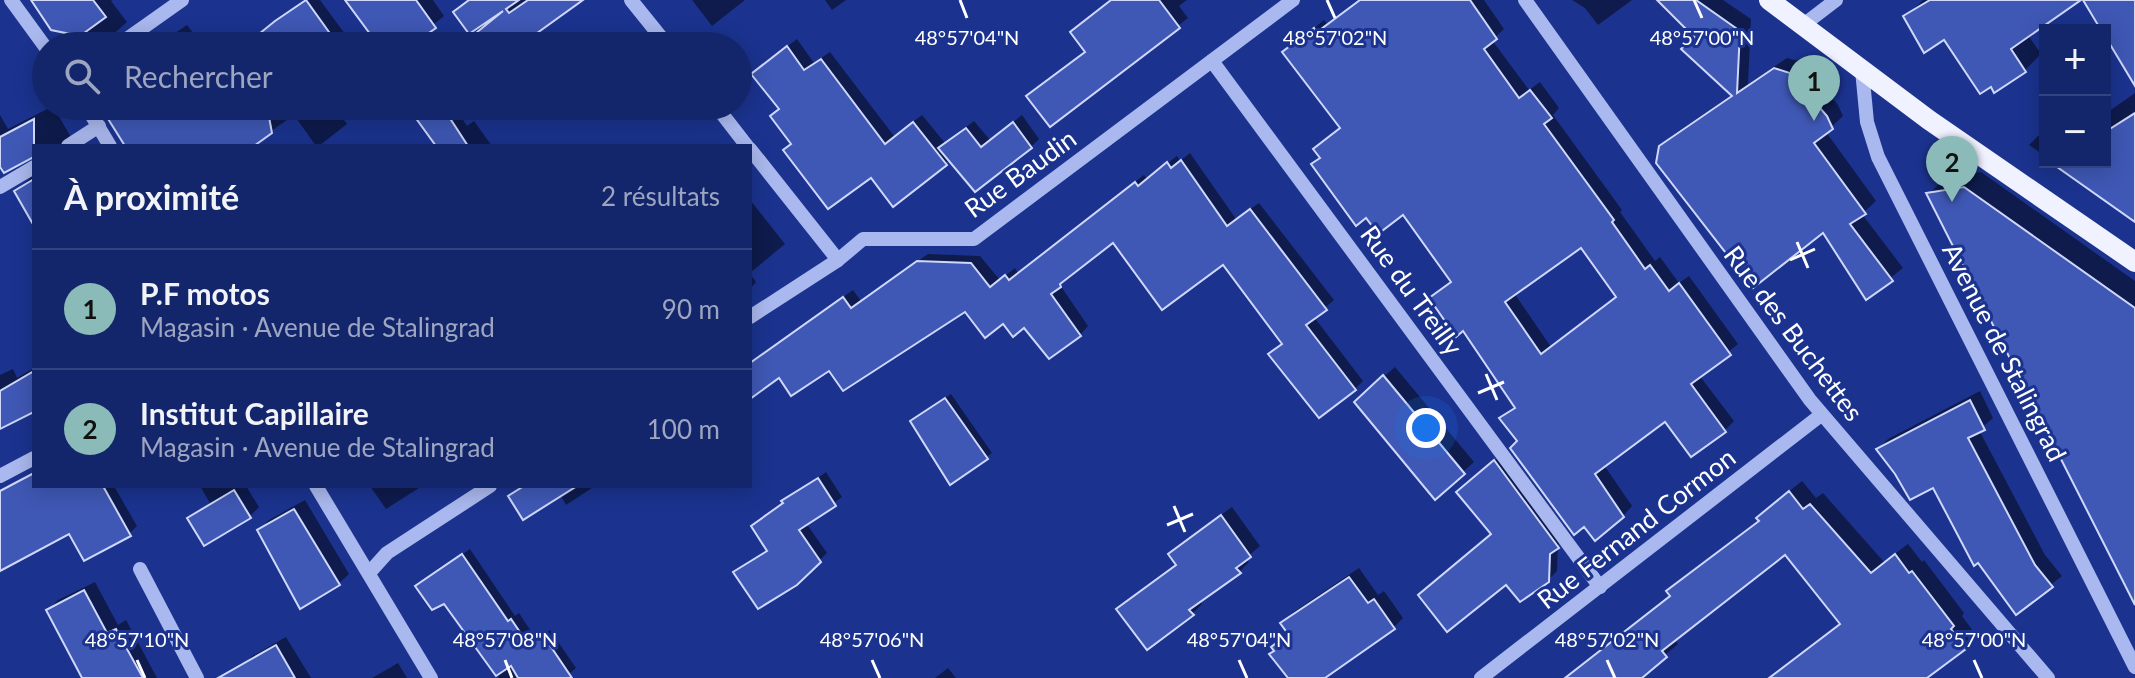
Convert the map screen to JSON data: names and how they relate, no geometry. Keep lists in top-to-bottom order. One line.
{"streets":{"street":["Rue Baudin","Rue du Treilly","Rue des Buchettes","Avenue de Stalingrad","Rue Fernand Cormon"]},"crossings":[["Rue Baudin","Rue du Treilly"],["Rue du Treilly","Rue Fernand Cormon"],["Rue des Buchettes","Rue Fernand Cormon"]],"page":{"map_buttons":["+","−"],"search":"Rechercher","pins":["1","2"],"heading":["À proximité","2 résultats"],"list":[{"mark":"1","name":"P.F motos","note":"Magasin · Avenue de Stalingrad","value":"90 m"},{"mark":"2","name":"Institut Capillaire","note":"Magasin · Avenue de Stalingrad","value":"100 m"}]},"coordinates":["48°57'04\"N","48°57'02\"N","48°57'00\"N","48°57'10\"N","48°57'08\"N","48°57'06\"N"]}
